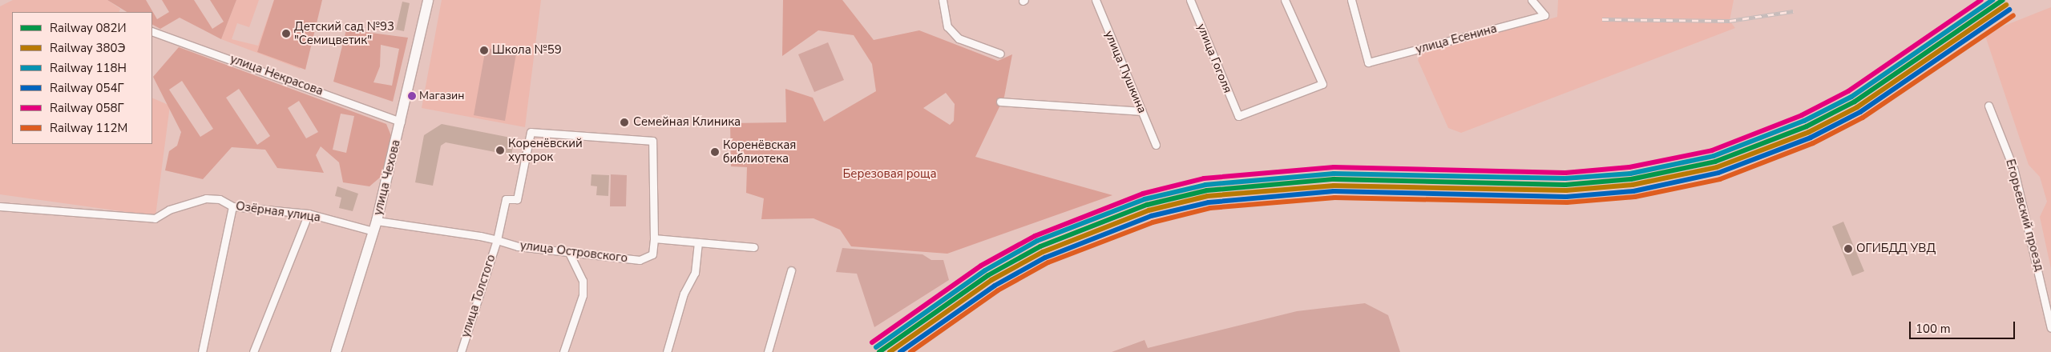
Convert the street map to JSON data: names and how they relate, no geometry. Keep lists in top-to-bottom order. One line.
{"streets":{"main road":["улица Чехова"],"street":["улица Есенина","улица Гоголя","улица Пушкина","улица Некрасова","Озёрная улица","Егорьевский проезд","улица Островского","улица Толстого"]},"crossings":[["улица Некрасова","улица Чехова"],["улица Чехова","Озёрная улица"],["улица Чехова","улица Островского"],["улица Островского","улица Толстого"]],"parks":["Березовая роща"],"places":["Детский сад №93 \"Семицветик\"","Школа №59","Магазин","Семейная Клиника","Коренёвский хуторок","Коренёвская библиотека","ОГИБДД УВД"],"lines":["rail line 082И","rail line 118Н","rail line 058Г","rail line 380Э","rail line 054Г","rail line 112М"],"legend":["Railway 082И","Railway 380Э","Railway 118Н","Railway 054Г","Railway 058Г","Railway 112М"],"scale_bar":"100 m"}
